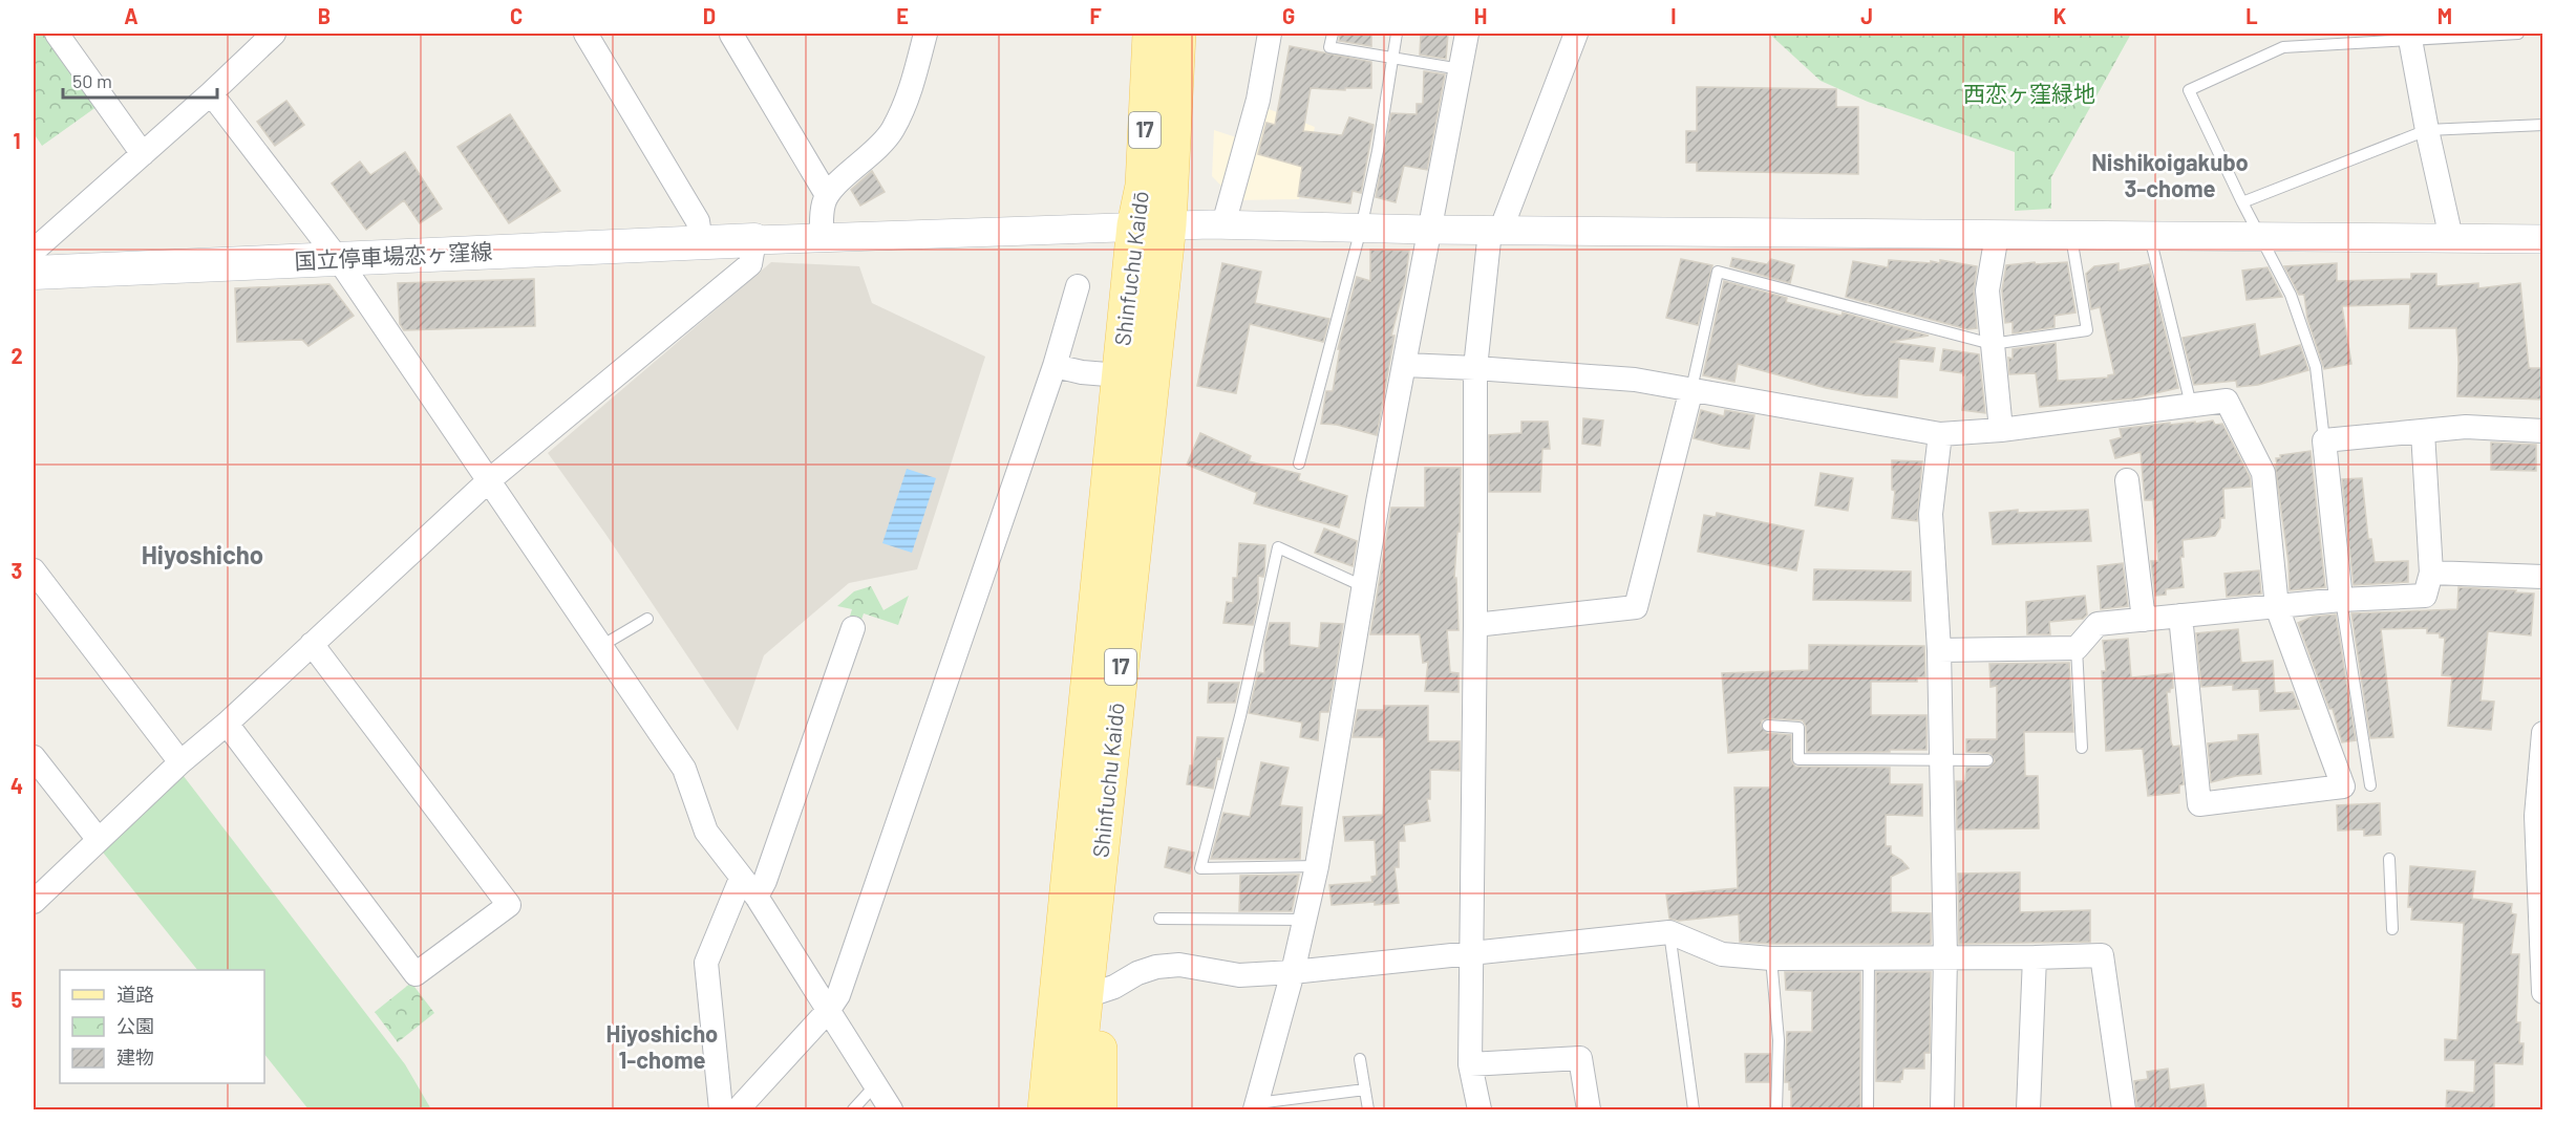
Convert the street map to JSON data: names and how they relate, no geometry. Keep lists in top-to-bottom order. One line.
{"streets":{"main road":["17","国立停車場恋ヶ窪線","Shinfuchu Kaidō"]},"districts":["Nishikoigakubo 3-chome","Hiyoshicho","Hiyoshicho 1-chome"],"parks":["西恋ヶ窪緑地"],"legend":["道路","公園","建物"],"scale_bar":"50 m","grid":{"columns":["A","B","C","D","E","F","G","H","I","J","K","L","M"],"rows":["1","2","3","4","5"]}}
